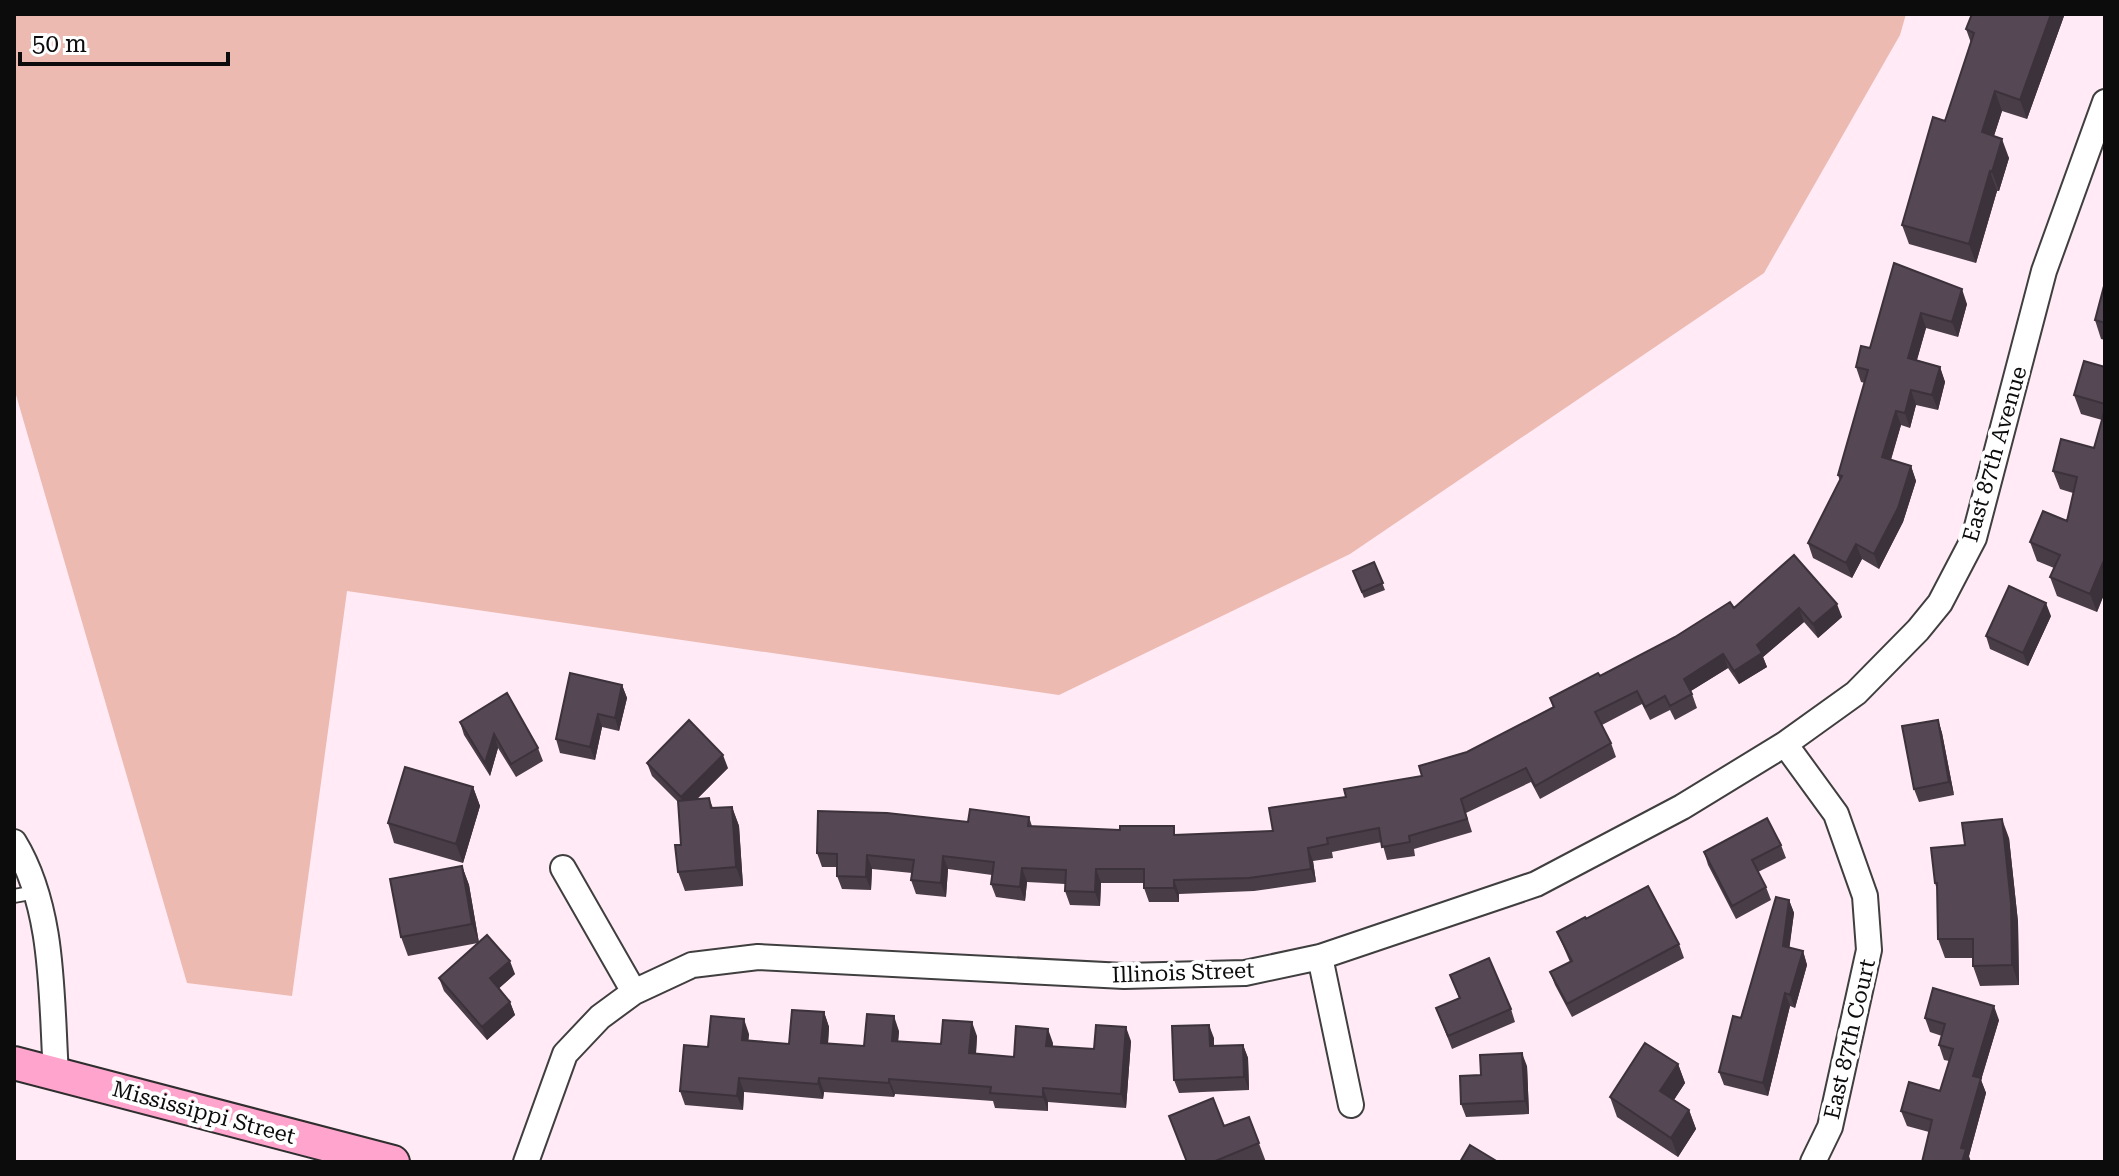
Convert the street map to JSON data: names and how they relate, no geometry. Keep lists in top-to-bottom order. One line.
{"streets":{"street":["East 87th Avenue","Illinois Street","East 87th Court","Mississippi Street"]},"crossings":[["East 87th Avenue","Illinois Street"],["East 87th Avenue","East 87th Court"],["Illinois Street","East 87th Court"]],"scale_bar":"50 m"}
